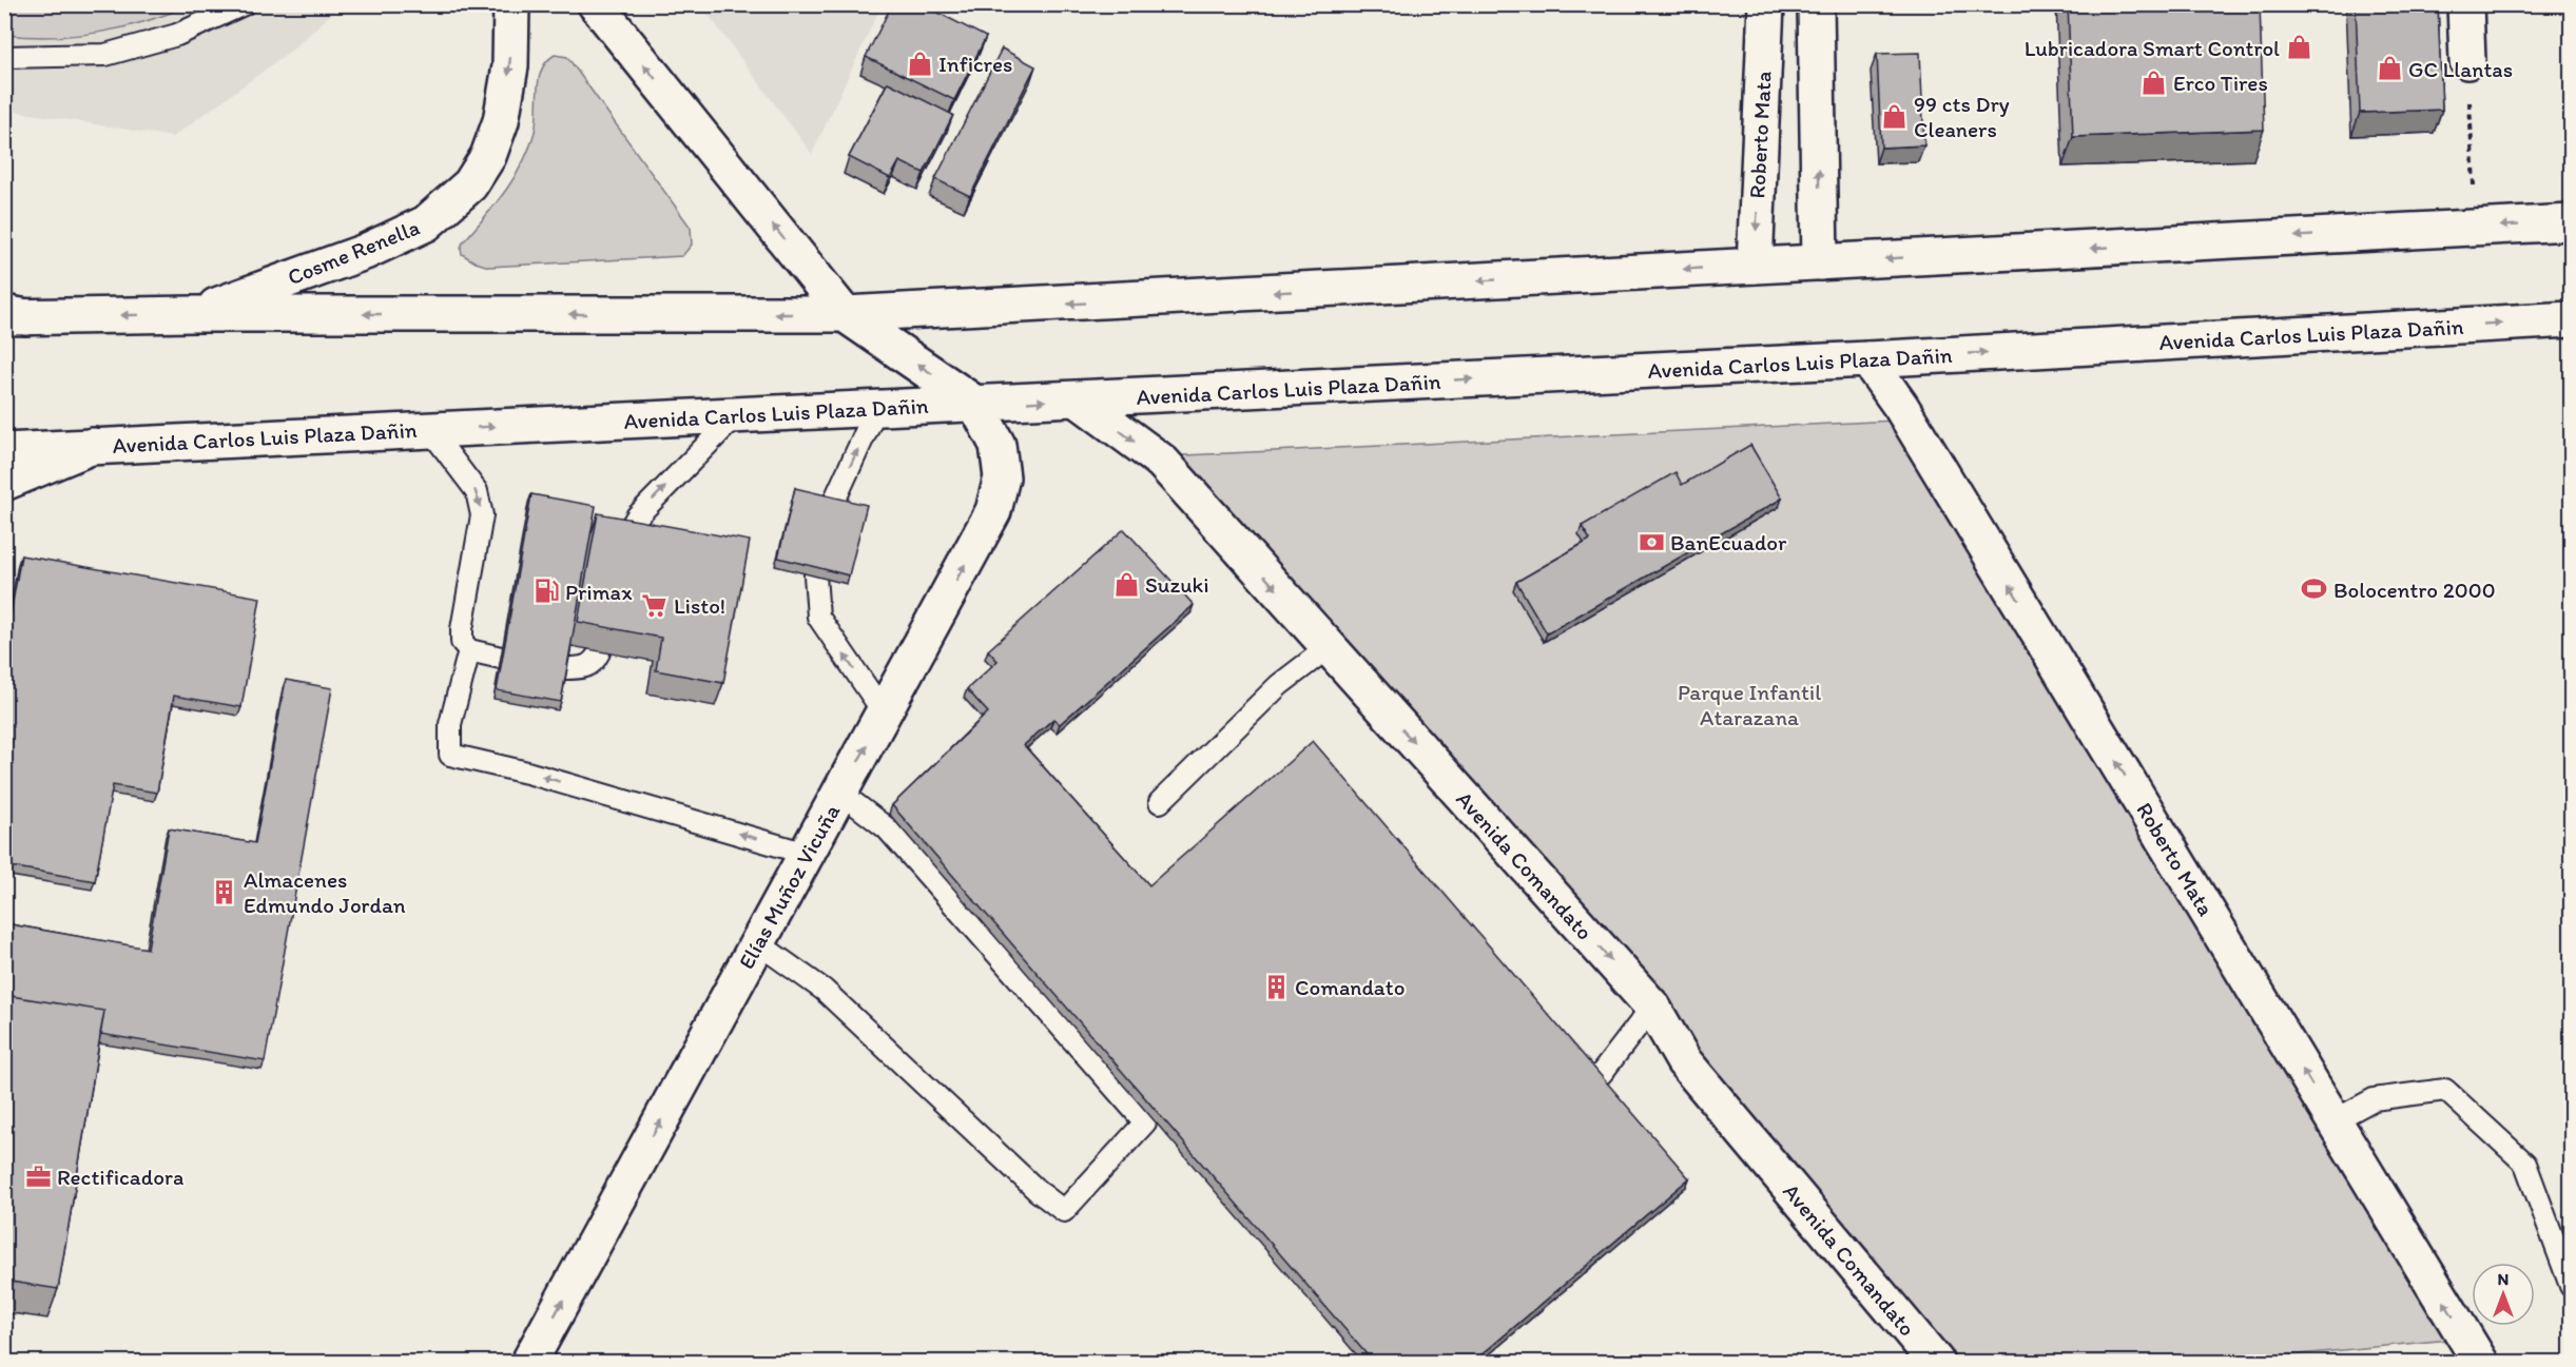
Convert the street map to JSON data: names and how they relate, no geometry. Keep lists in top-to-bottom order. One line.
{"streets":{"street":["Roberto Mata","Cosme Renella","Avenida Carlos Luis Plaza Dañin","Avenida Comandato","Elías Muñoz Vicuña"]},"crossings":[["Roberto Mata","Avenida Carlos Luis Plaza Dañin"],["Avenida Carlos Luis Plaza Dañin","Avenida Comandato"],["Avenida Carlos Luis Plaza Dañin","Elías Muñoz Vicuña"]],"one_way":["Cosme Renella","Avenida Comandato","Elías Muñoz Vicuña"],"parks":["Parque Infantil Atarazana"],"places":{"shop":["Lubricadora Smart Control","Inficres","GC Llantas","Erco Tires","99 cts Dry Cleaners","Suzuki"],"bank":["BanEcuador"],"sports":["Bolocentro 2000"],"fuel station":["Primax"],"supermarket":["Listo!"],"building":["Almacenes Edmundo Jordan","Comandato"],"office":["Rectificadora"]},"north":"top"}
